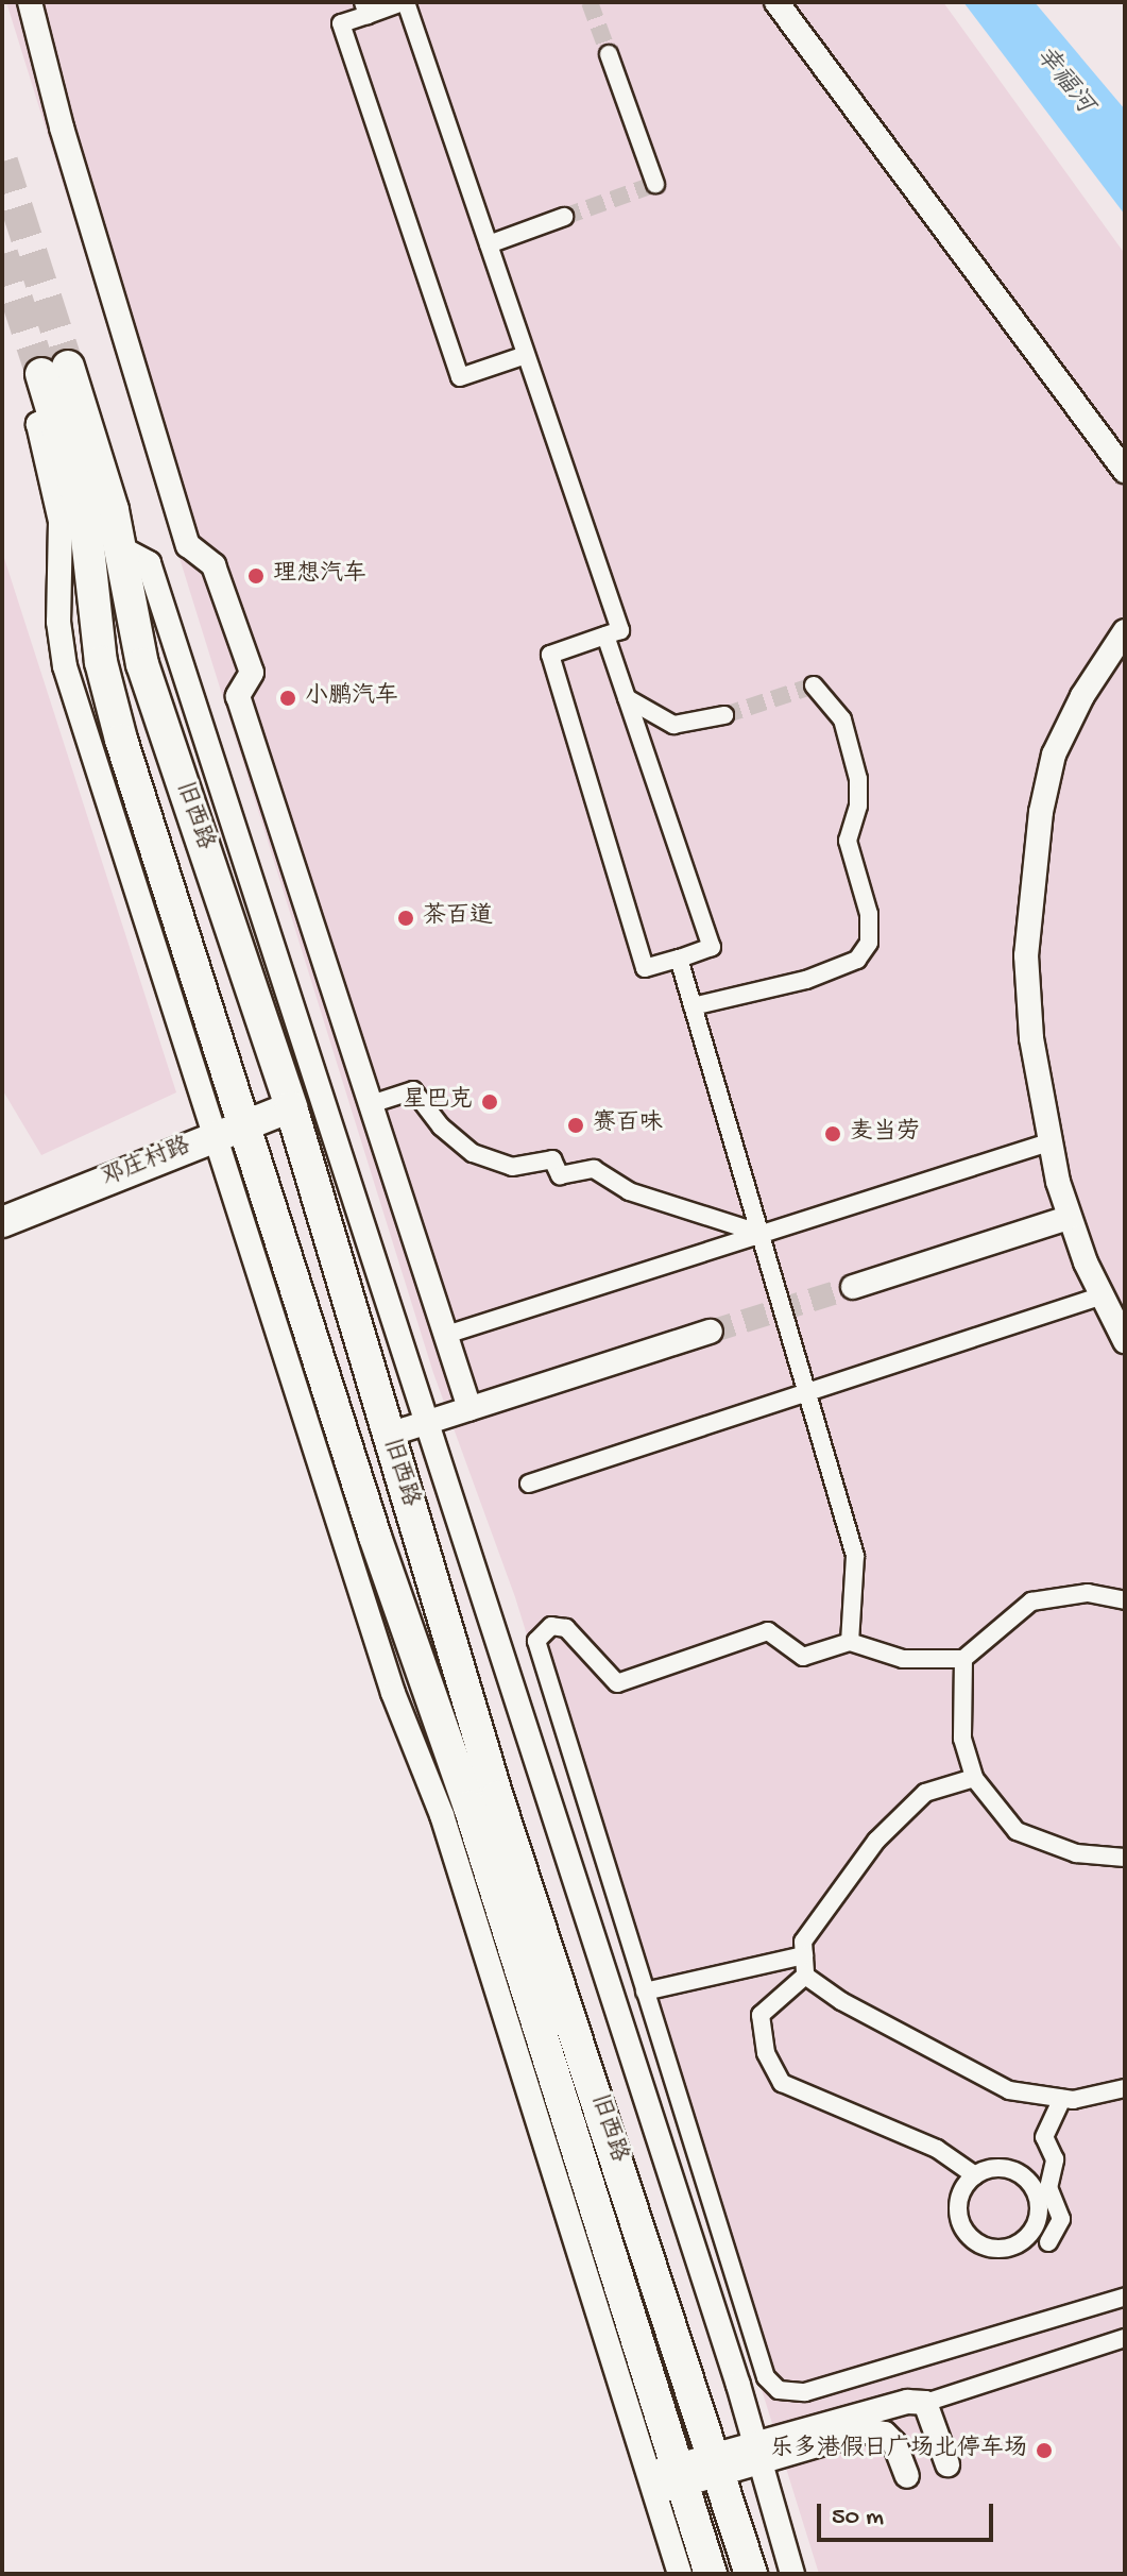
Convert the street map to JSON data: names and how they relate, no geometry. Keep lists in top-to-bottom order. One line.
{"streets":{"main road":["旧西路"],"street":["邓庄村路"]},"crossings":[["旧西路","邓庄村路"]],"water":["幸福河"],"places":["理想汽车","小鹏汽车","茶百道","星巴克","赛百味","麦当劳","乐多港假日广场北停车场"],"scale_bar":"50 m"}
